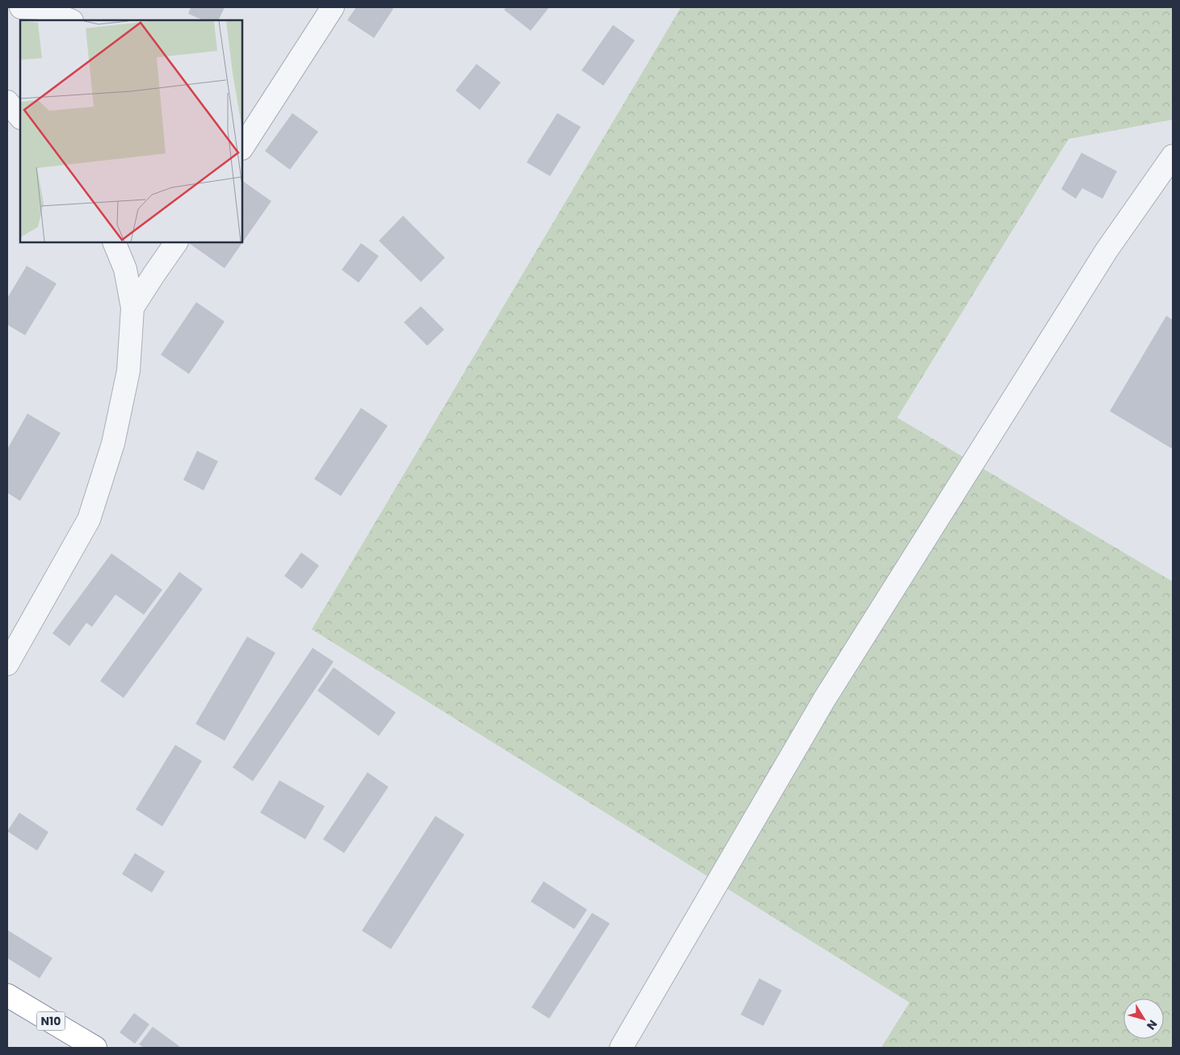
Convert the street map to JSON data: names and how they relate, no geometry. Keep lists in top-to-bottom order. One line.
{"streets":{"highway":["N10"]},"north":"bottom right"}
